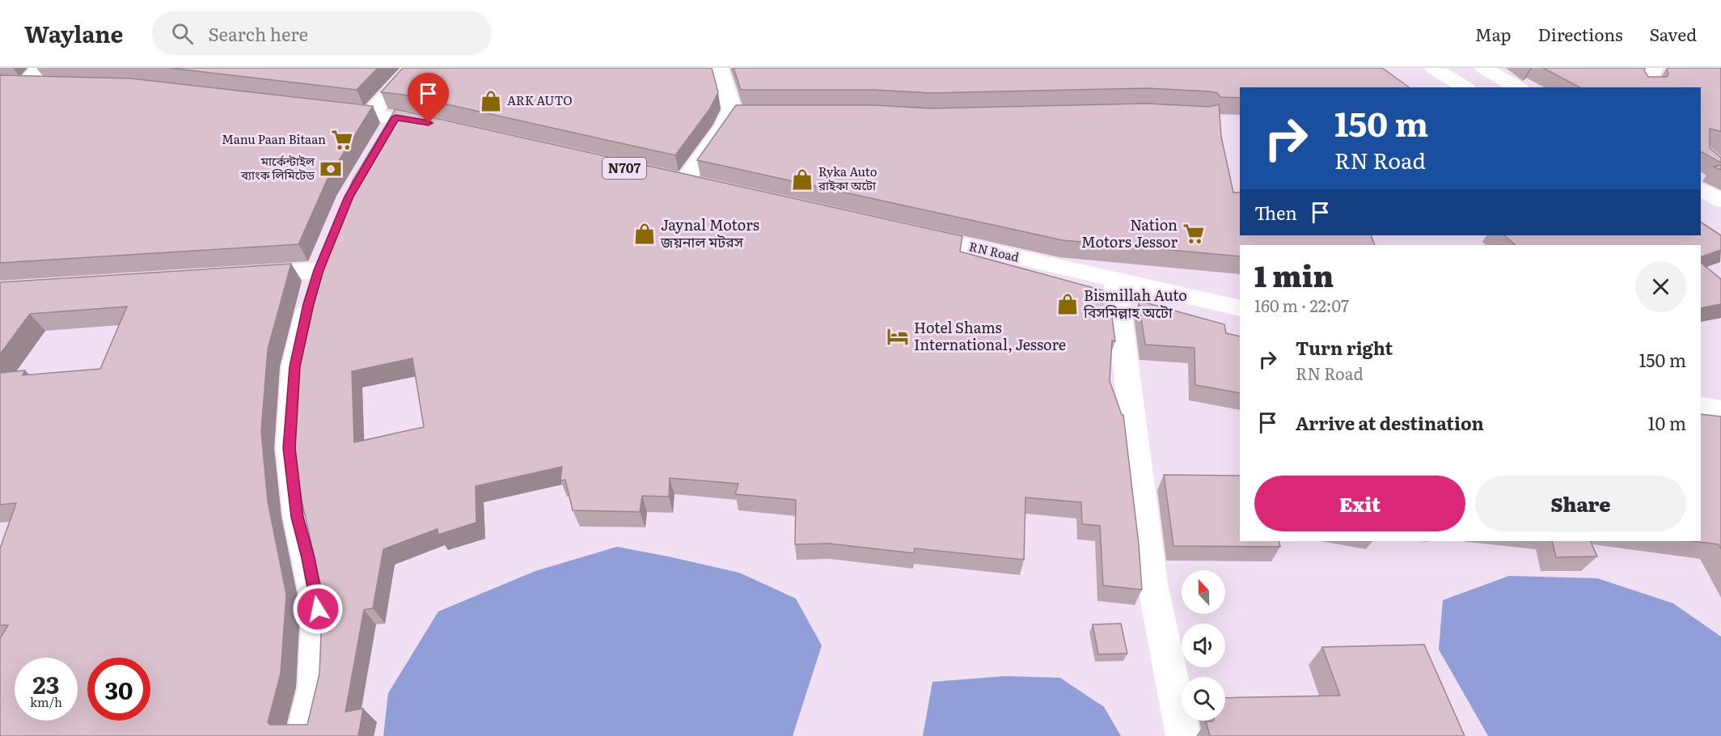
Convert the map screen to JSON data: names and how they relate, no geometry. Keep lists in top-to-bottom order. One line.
{"streets":{"main road":["RN Road"]},"places":{"shop":["ARK AUTO","Ryka Auto রাইকা অটো","Jaynal Motors জয়নাল মটরস","Bismillah Auto বিসমিল্লাহ অটো"],"supermarket":["Manu Paan Bitaan","Nation Motors Jessor"],"bank":["মার্কেন্টাইল ব্যাংক লিমিটেড"],"hotel":["Hotel Shams International, Jessore"]},"north":"top","page":{"header":"Waylane","search":"Search here","nav":["Map","Directions","Saved"],"turn":["150 m","RN Road"],"then":"Then","heading":["1 min","160 m · 22:07"],"list":[{"name":"Turn right","note":"RN Road","value":"150 m"},{"name":"Arrive at destination","value":"10 m"}],"buttons":["Exit","Share"],"speed":"23 km/h","limit":"30"}}
